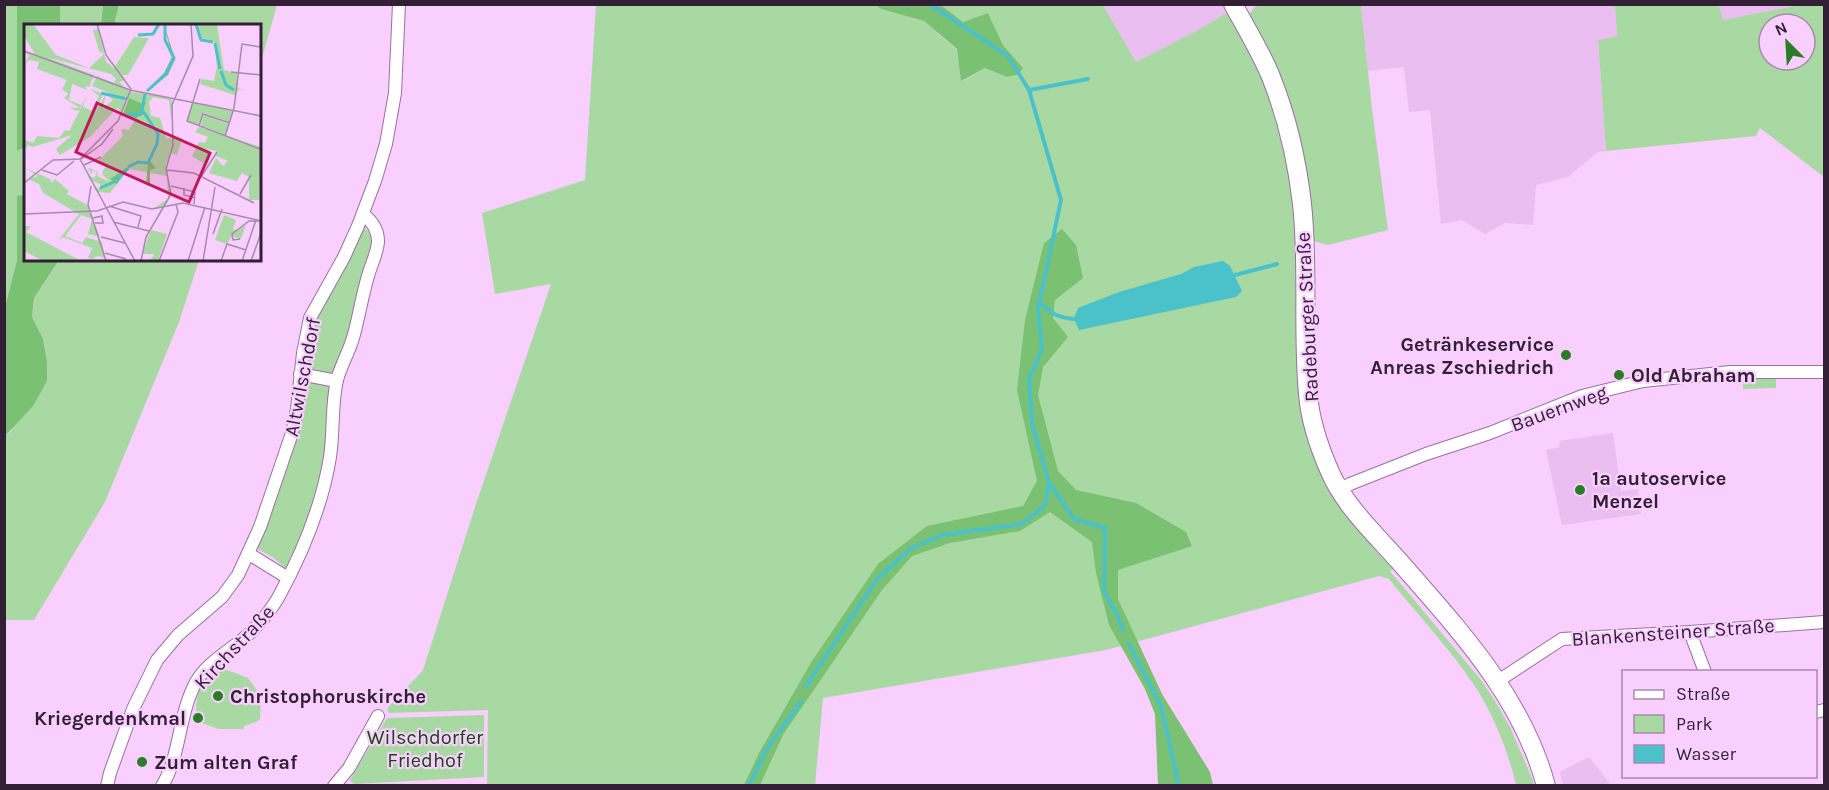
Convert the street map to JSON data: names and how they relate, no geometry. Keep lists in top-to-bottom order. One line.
{"streets":{"main road":["Radeburger Straße"],"street":["Altwilschdorf","Bauernweg","Blankensteiner Straße","Kirchstraße"]},"crossings":[["Radeburger Straße","Bauernweg"],["Radeburger Straße","Blankensteiner Straße"],["Altwilschdorf","Kirchstraße"]],"parks":["Wilschdorfer Friedhof"],"places":["Getränkeservice Anreas Zschiedrich","Old Abraham","1a autoservice Menzel","Christophoruskirche","Kriegerdenkmal","Zum alten Graf"],"legend":["Straße","Park","Wasser"],"north":"top left"}
